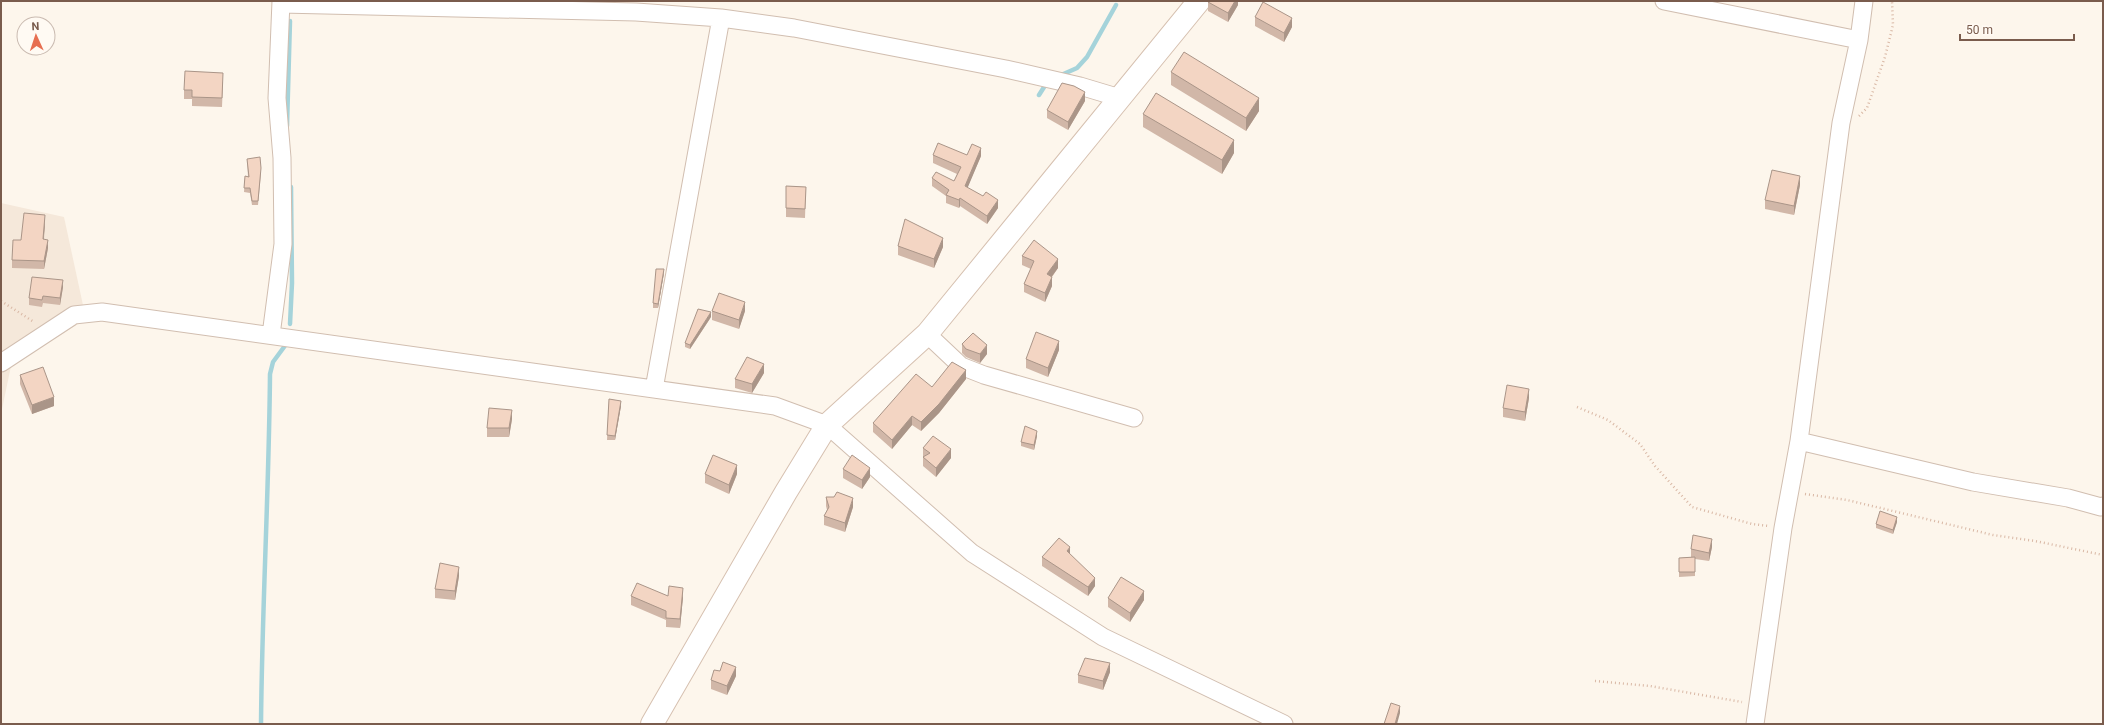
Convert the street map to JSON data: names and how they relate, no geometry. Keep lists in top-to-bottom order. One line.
{"scale_bar":"50 m","north":"top"}
